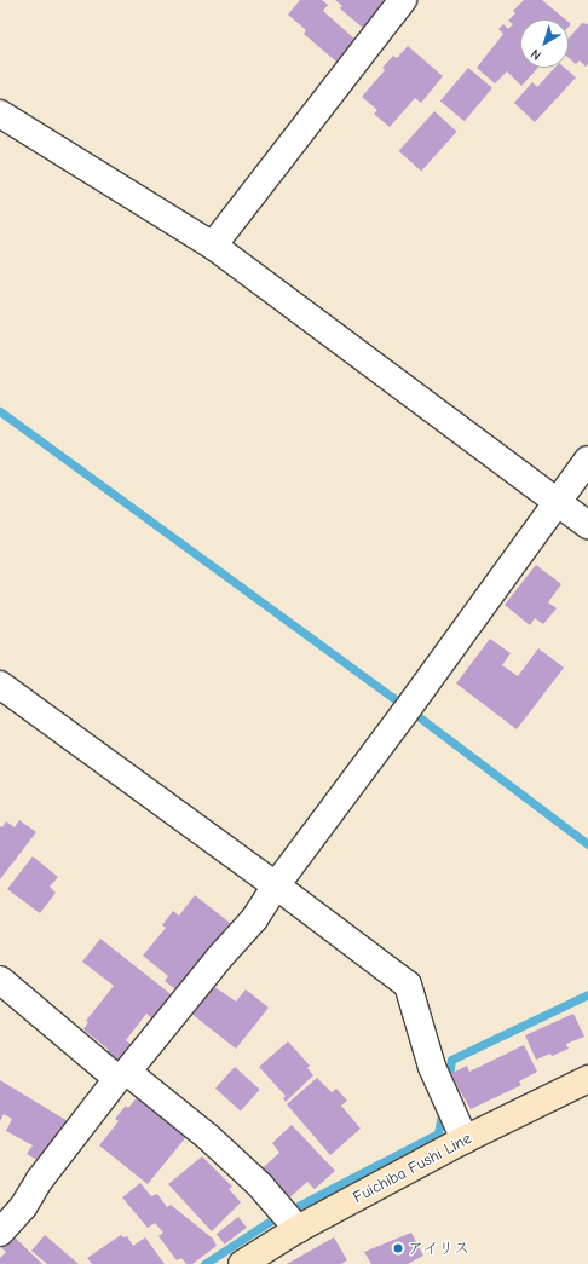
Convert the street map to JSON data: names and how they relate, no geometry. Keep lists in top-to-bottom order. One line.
{"streets":{"main road":["Fuichiba Fushi Line"]},"places":["アイリス"],"north":"bottom left"}
